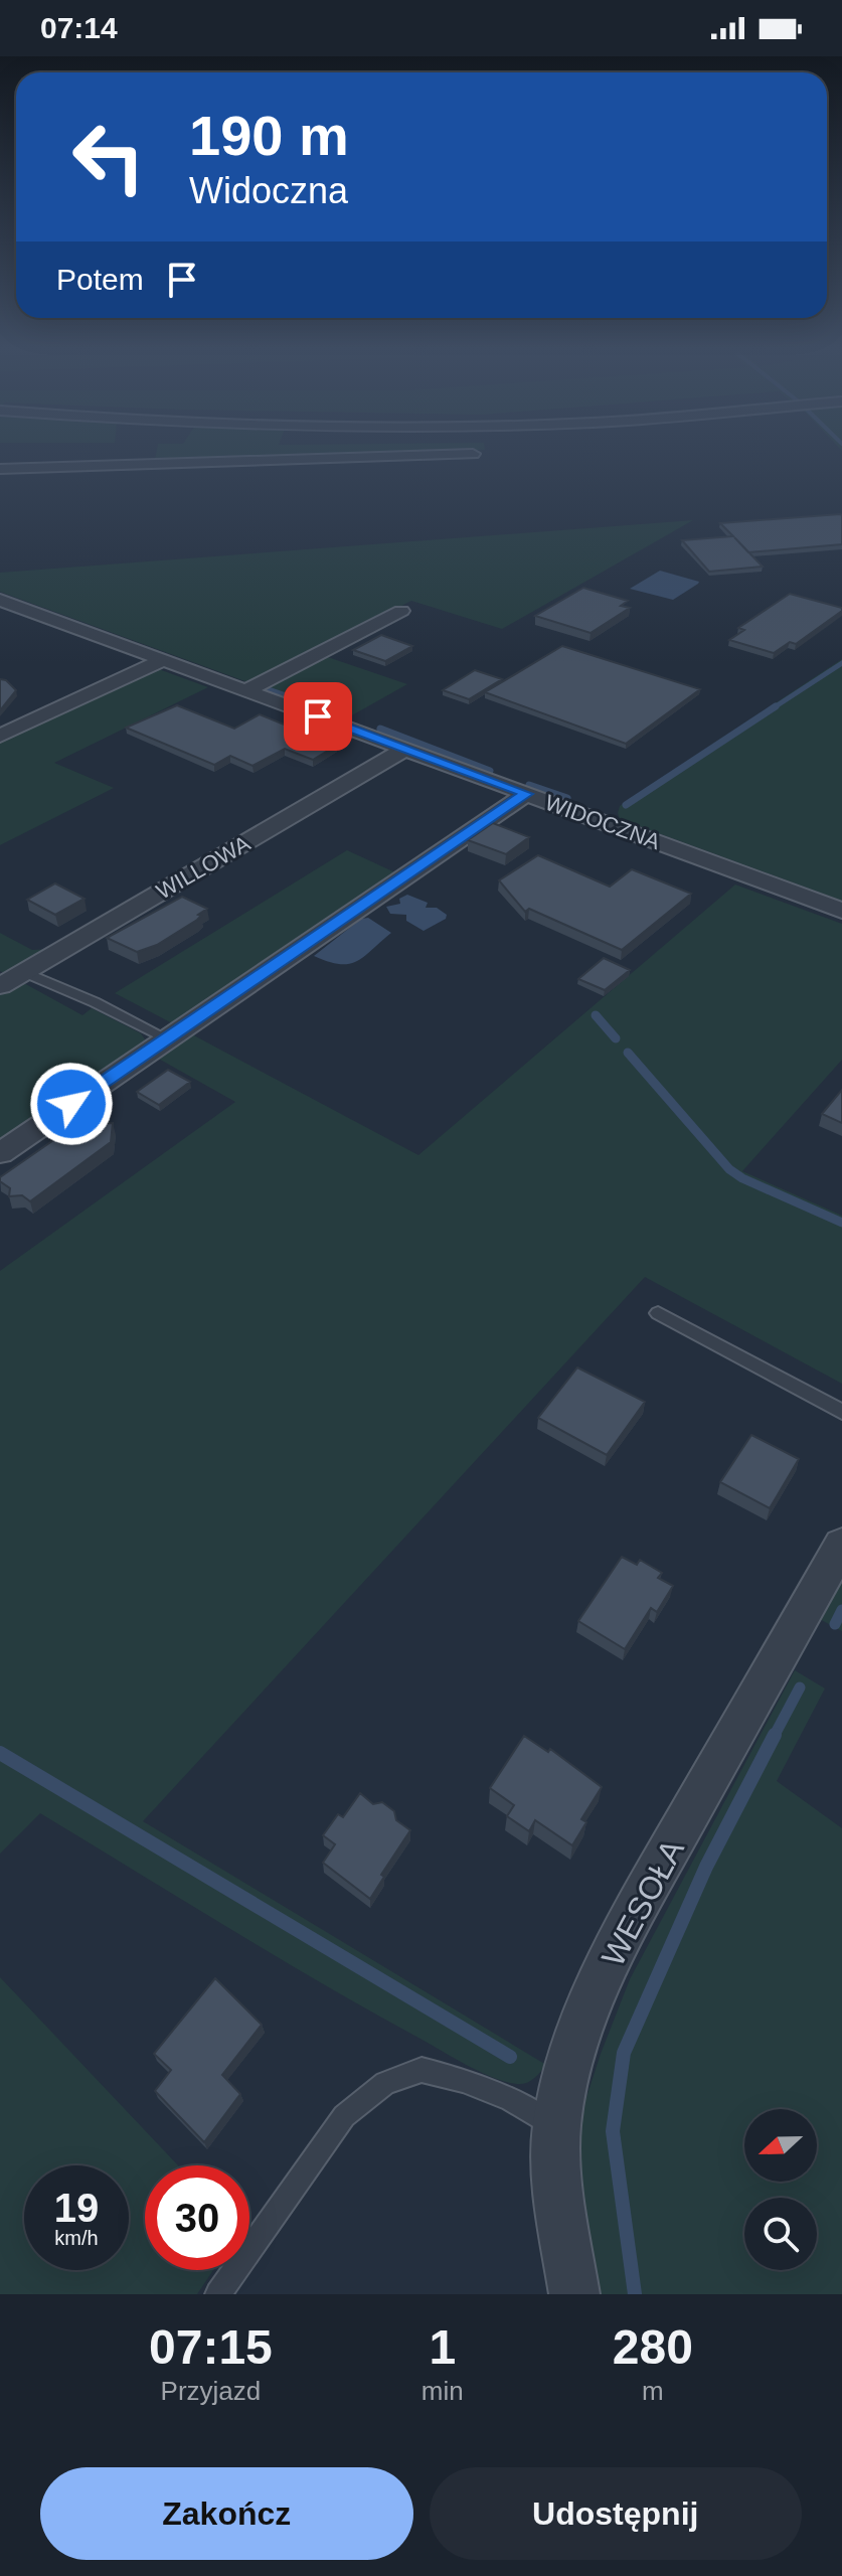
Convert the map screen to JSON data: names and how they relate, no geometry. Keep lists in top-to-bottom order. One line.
{"streets":{"street":["WIDOCZNA","WILLOWA","WESOŁA"]},"crossings":[["WIDOCZNA","WILLOWA"]],"north":"left","page":{"status":"07:14","turn":["190 m","Widoczna"],"then":"Potem","speed":"19 km/h","limit":"30","eta":["07:15","Przyjazd","1","min","280","m"],"buttons":["Zakończ","Udostępnij"]}}
